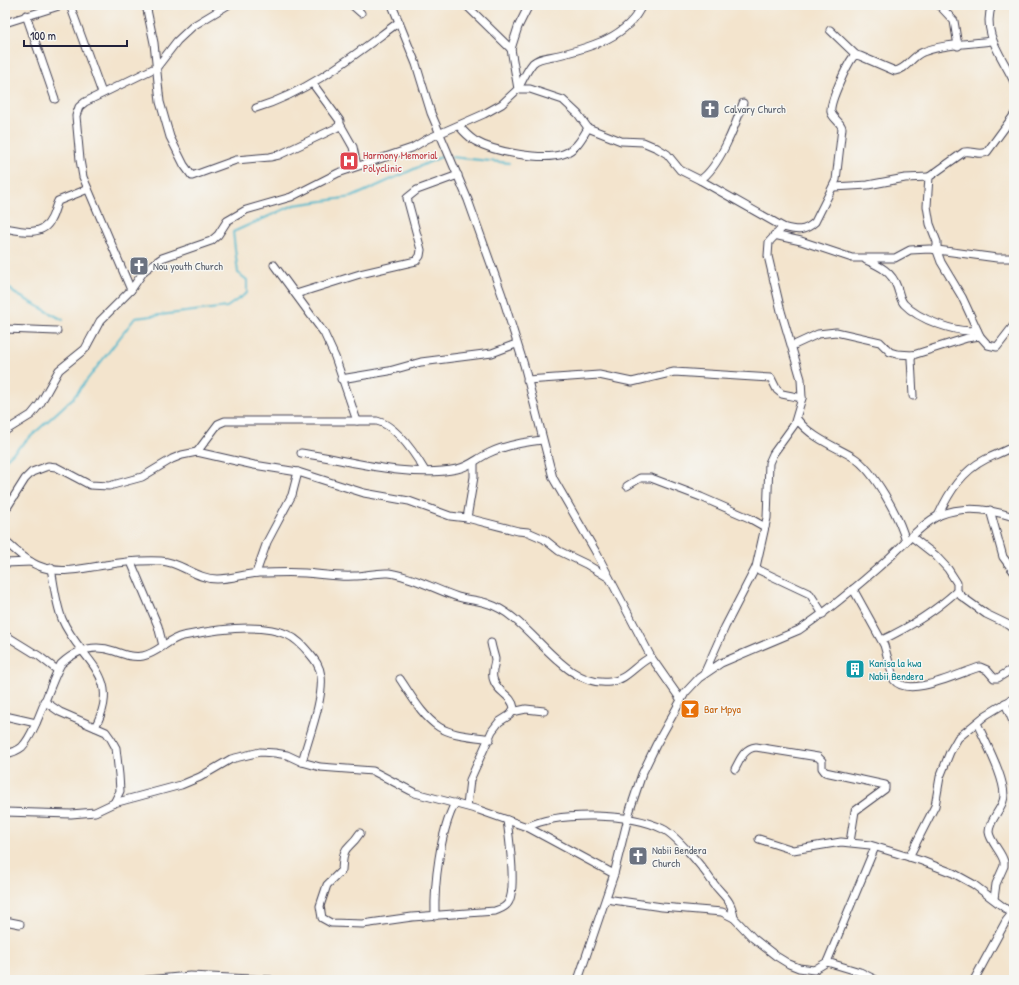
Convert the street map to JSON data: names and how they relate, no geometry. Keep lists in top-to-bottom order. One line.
{"places":{"church":["Calvary Church","Nou youth Church","Nabii Bendera Church"],"hospital":["Harmony Memorial Polyclinic"],"building":["Kanisa la kwa Nabii Bendera"],"bar":["Bar Mpya"]},"scale_bar":"100 m"}
